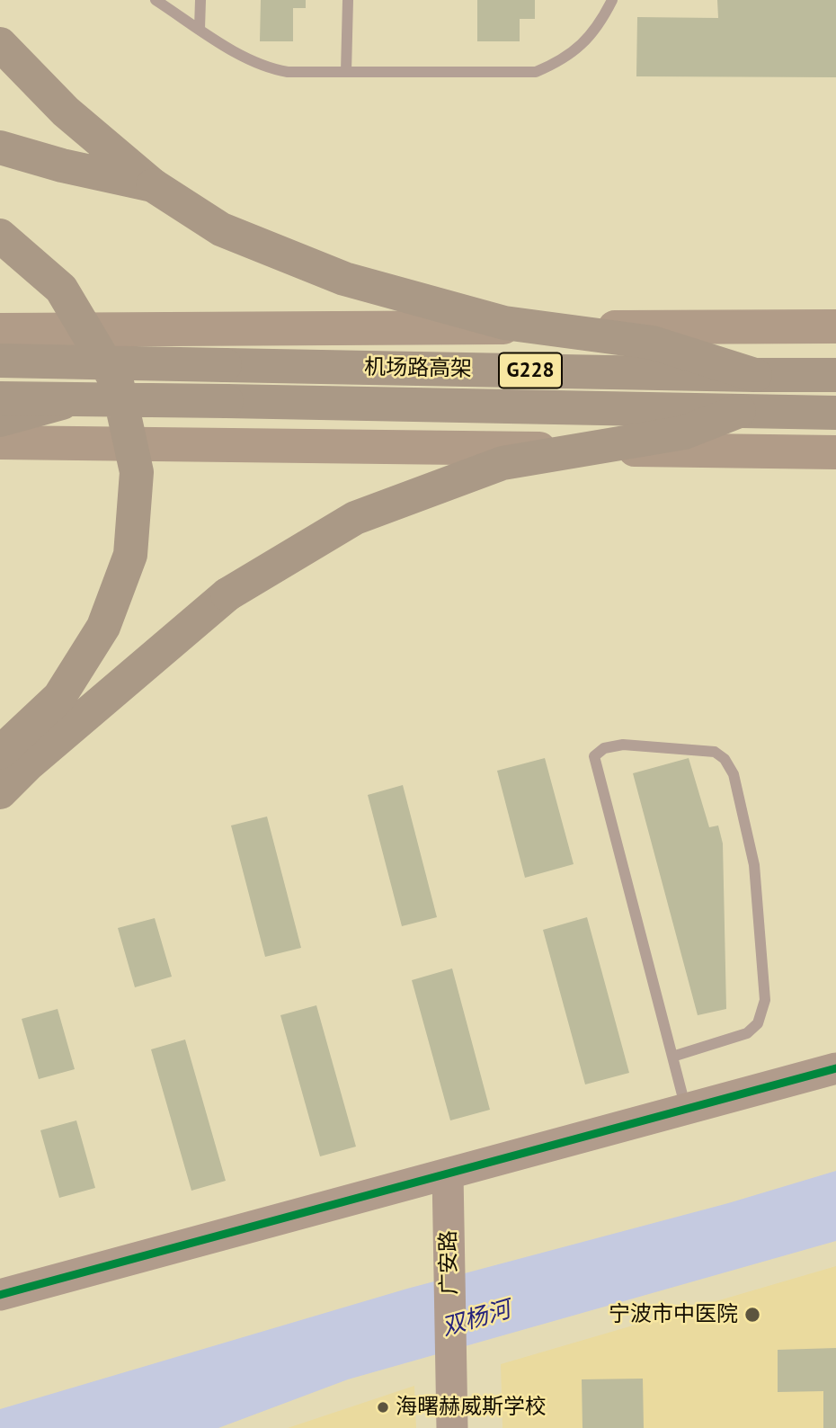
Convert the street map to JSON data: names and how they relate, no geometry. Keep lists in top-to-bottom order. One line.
{"streets":{"highway":["机场路高架","G228"],"street":["广安路"]},"water":["双杨河"],"places":["宁波市中医院","海曙赫威斯学校"]}
